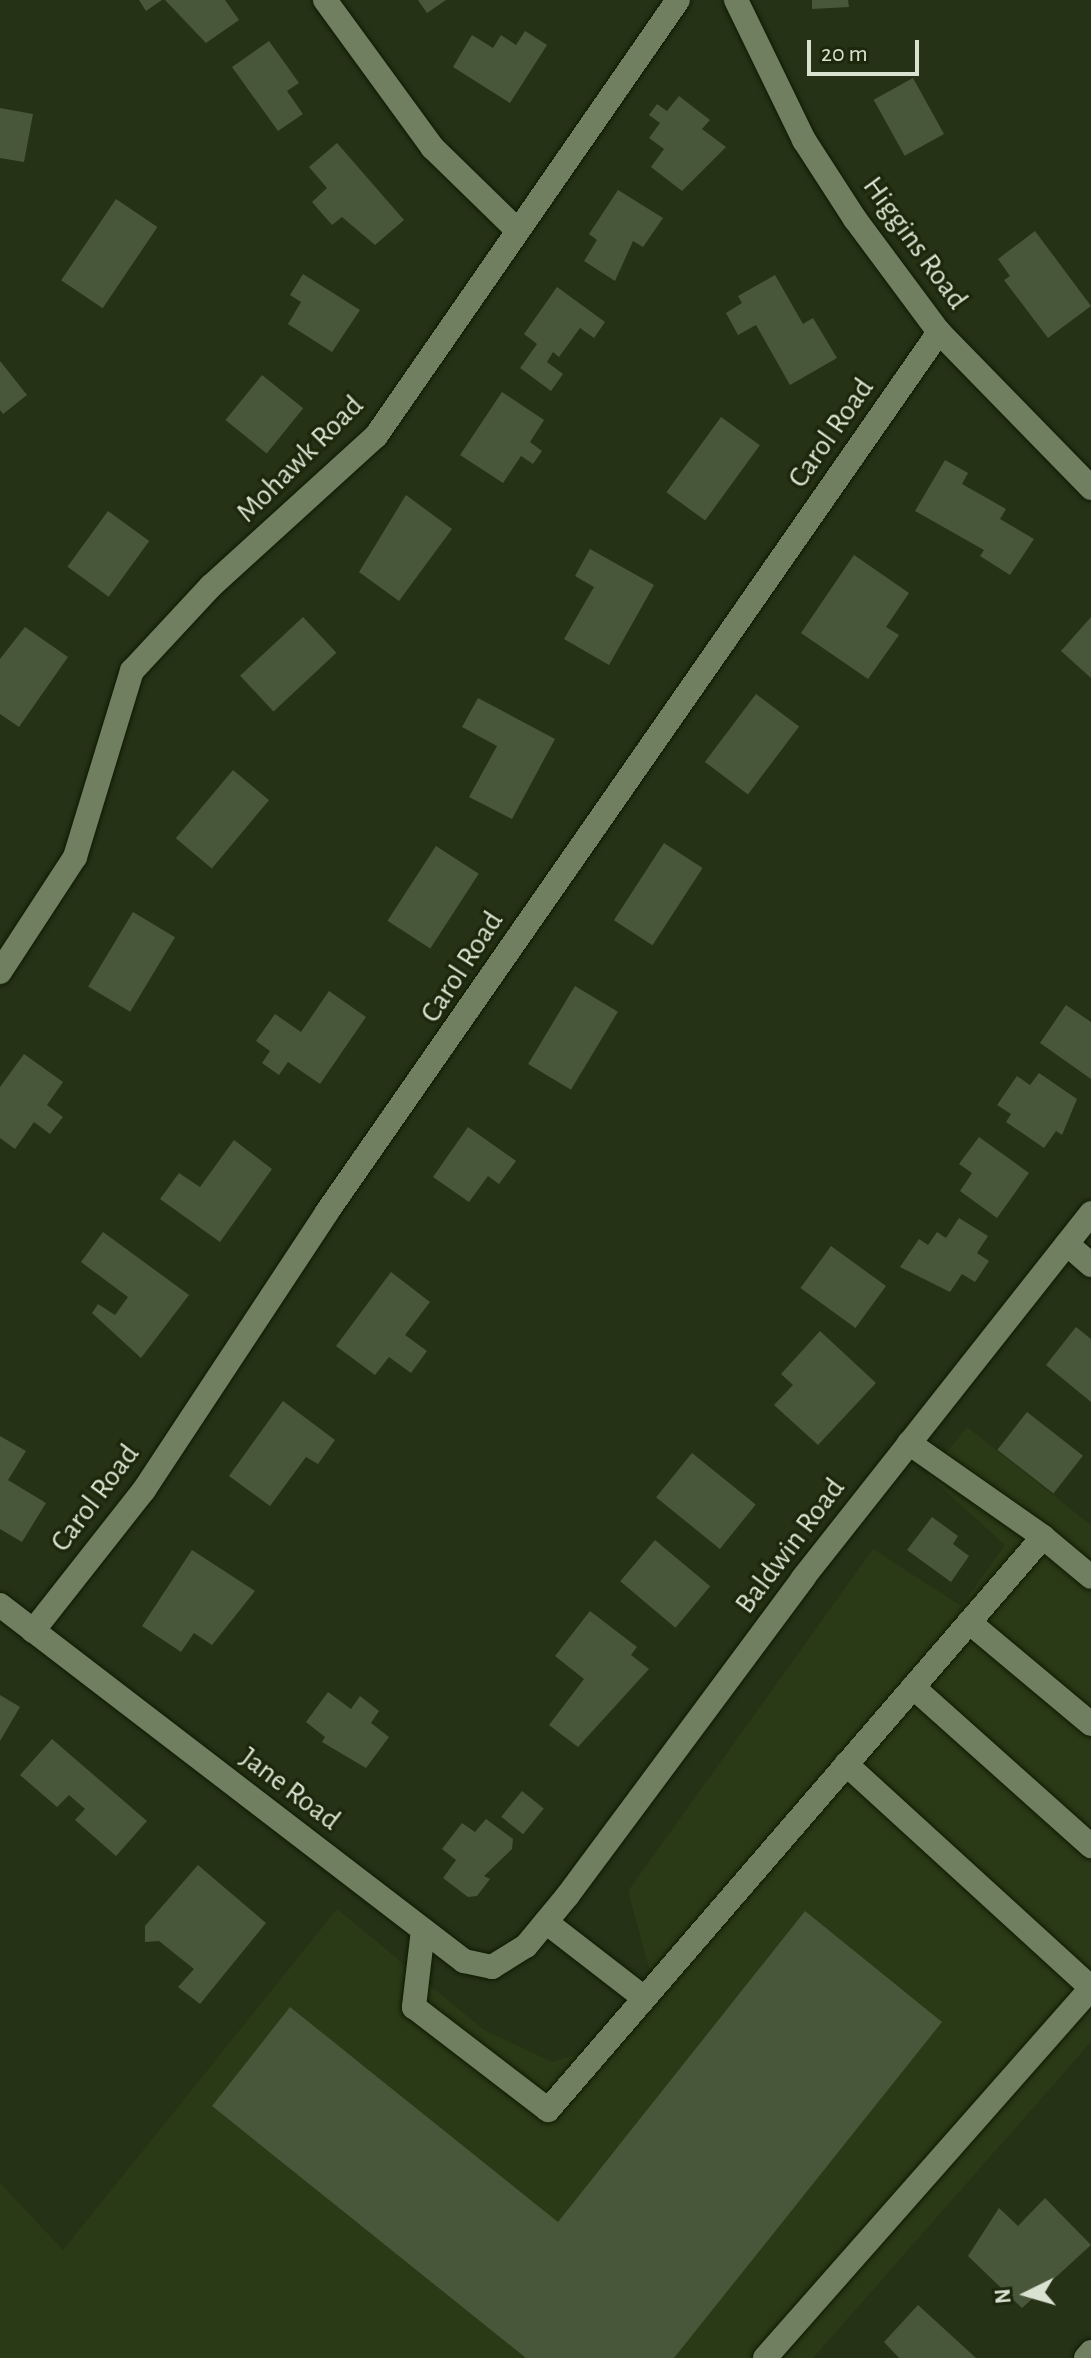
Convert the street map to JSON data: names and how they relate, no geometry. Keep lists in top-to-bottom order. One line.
{"streets":{"street":["Higgins Road","Carol Road","Mohawk Road","Baldwin Road","Jane Road"]},"crossings":[["Higgins Road","Carol Road"],["Carol Road","Jane Road"],["Baldwin Road","Jane Road"]],"scale_bar":"20 m","north":"left"}
